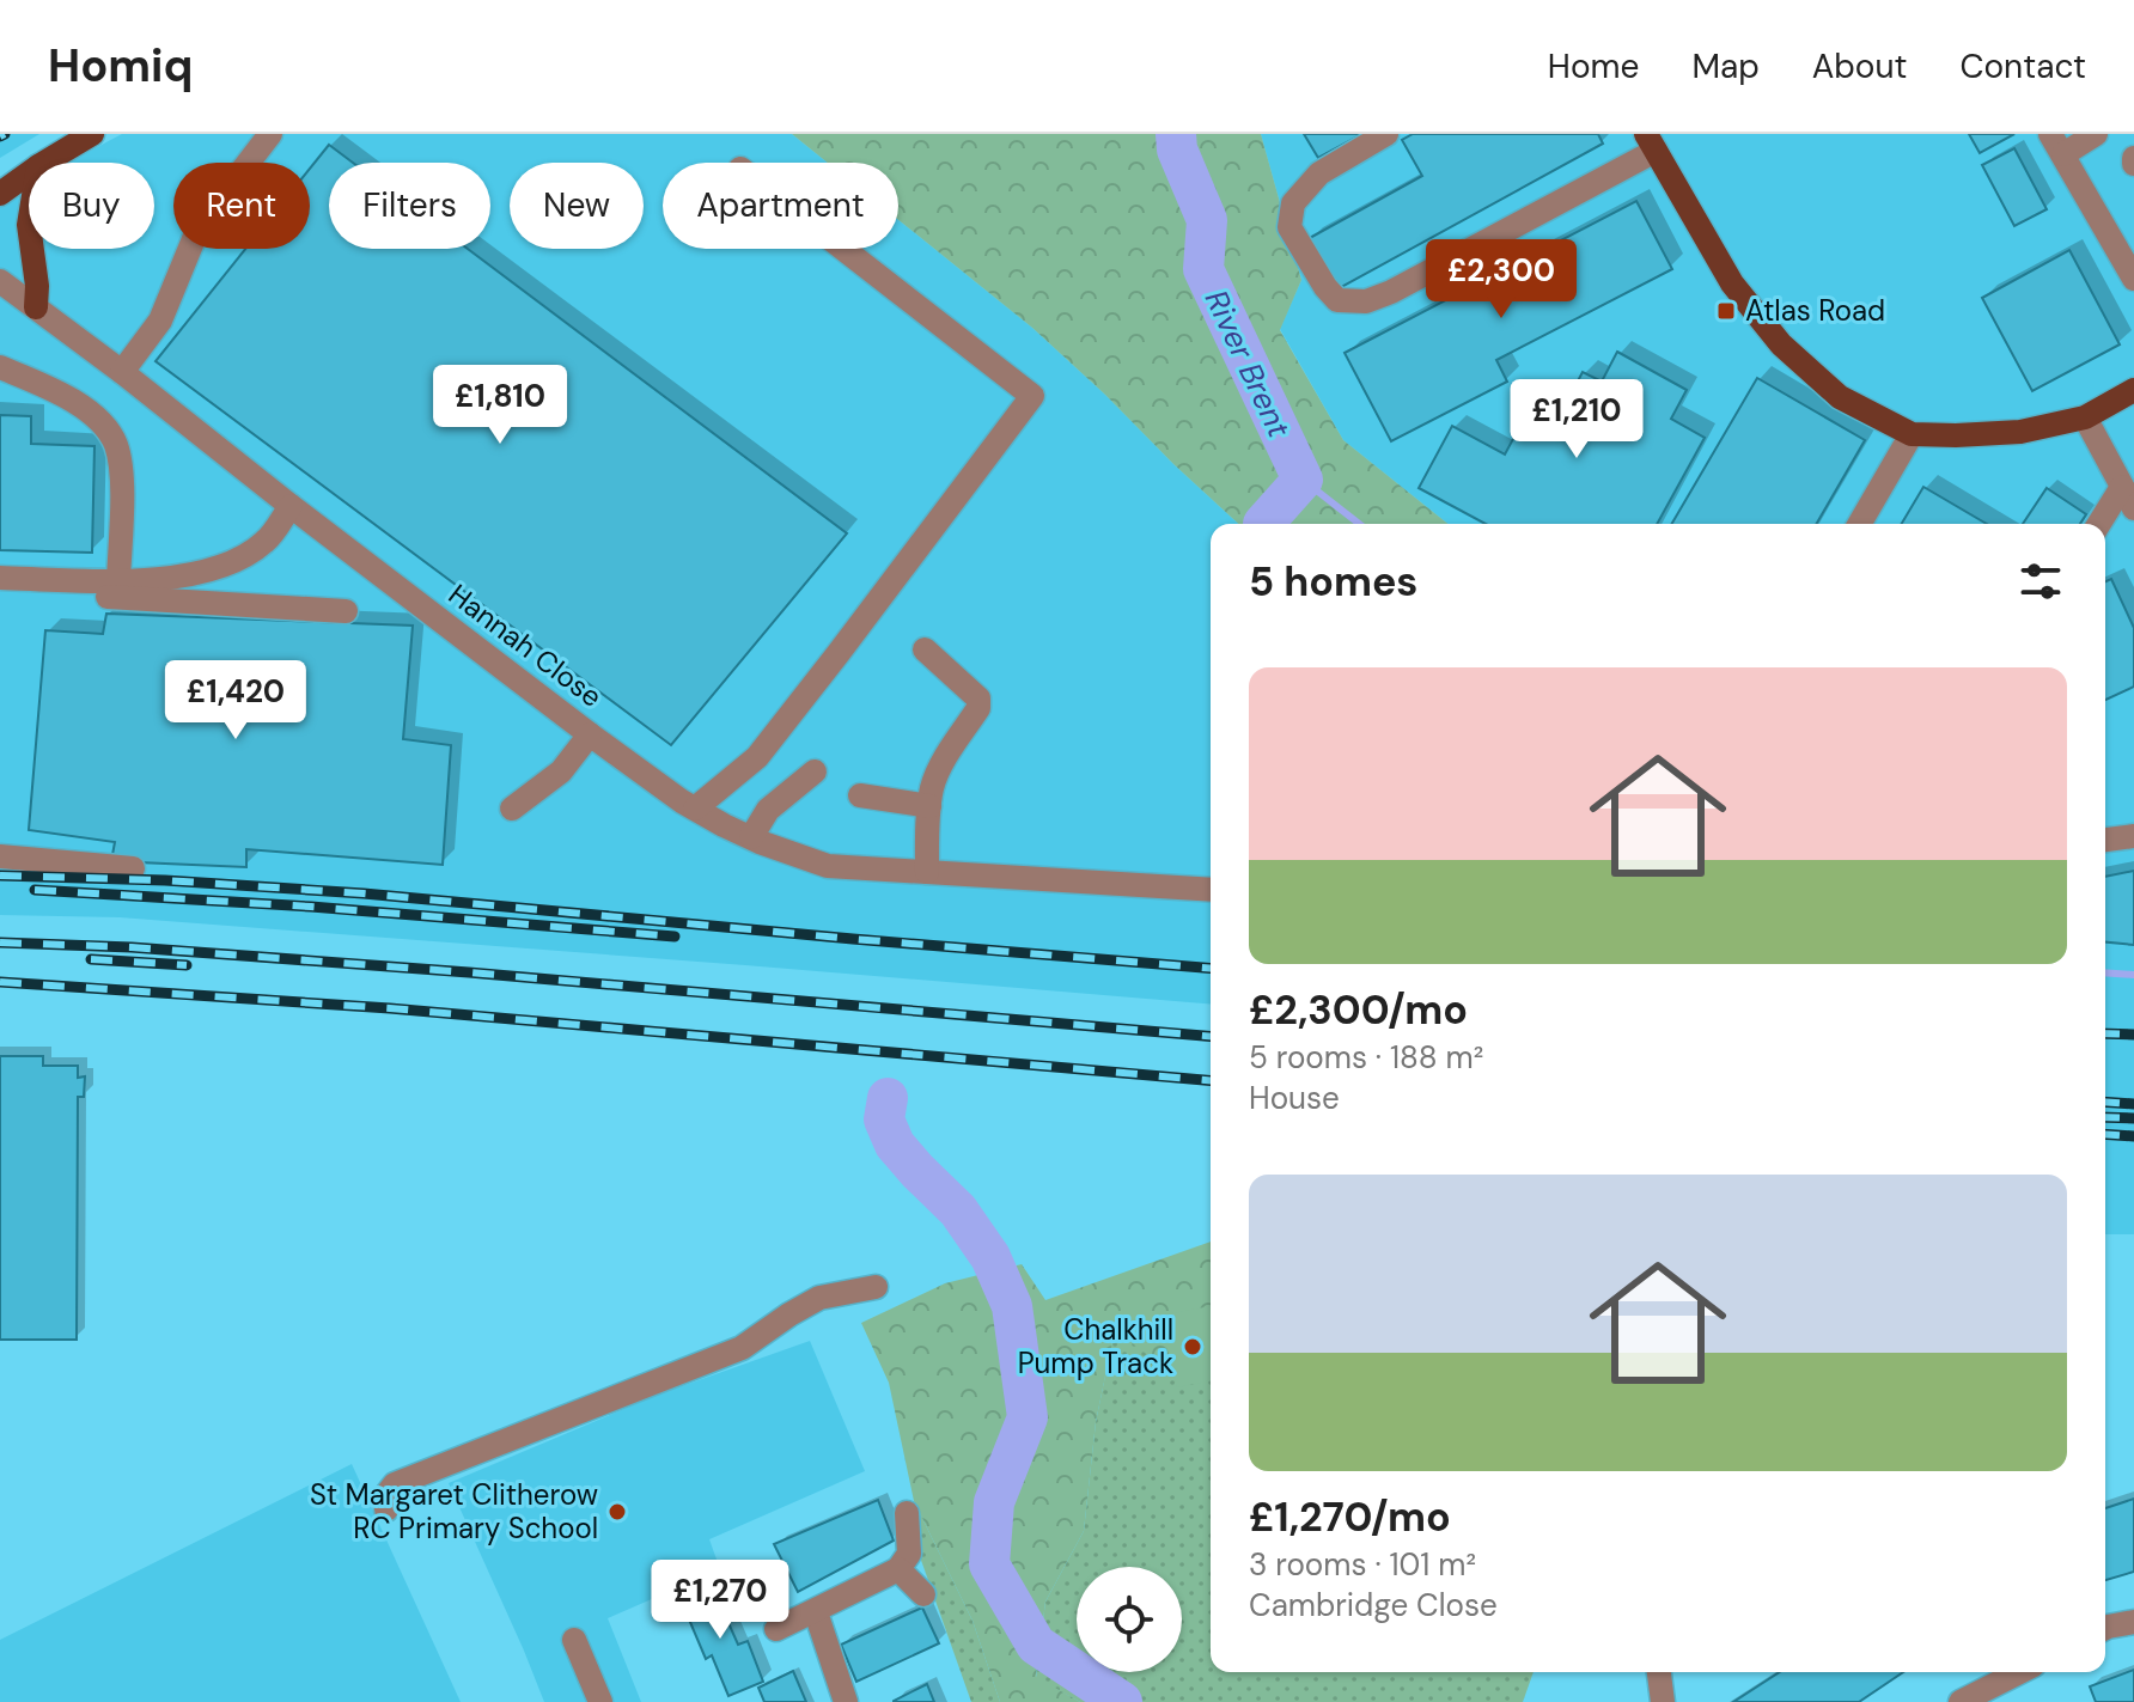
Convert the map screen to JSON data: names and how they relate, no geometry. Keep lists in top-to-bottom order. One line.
{"streets":{"street":["Hannah Close"]},"water":["River Brent"],"places":{"transit":["Atlas Road"],"other":["Chalkhill Pump Track","St Margaret Clitherow RC Primary School"]},"page":{"header":"Homiq","nav":["Home","Map","About","Contact"],"chip":["Buy","Rent","Filters","New","Apartment"],"price":["£2,300","£1,810","£1,210","£1,420","£1,270"],"heading":"5 homes","list":[{"name":"£2,300/mo","note":"5 rooms · 188 m² · House"},{"name":"£1,270/mo","note":"3 rooms · 101 m² · Cambridge Close"}]}}
